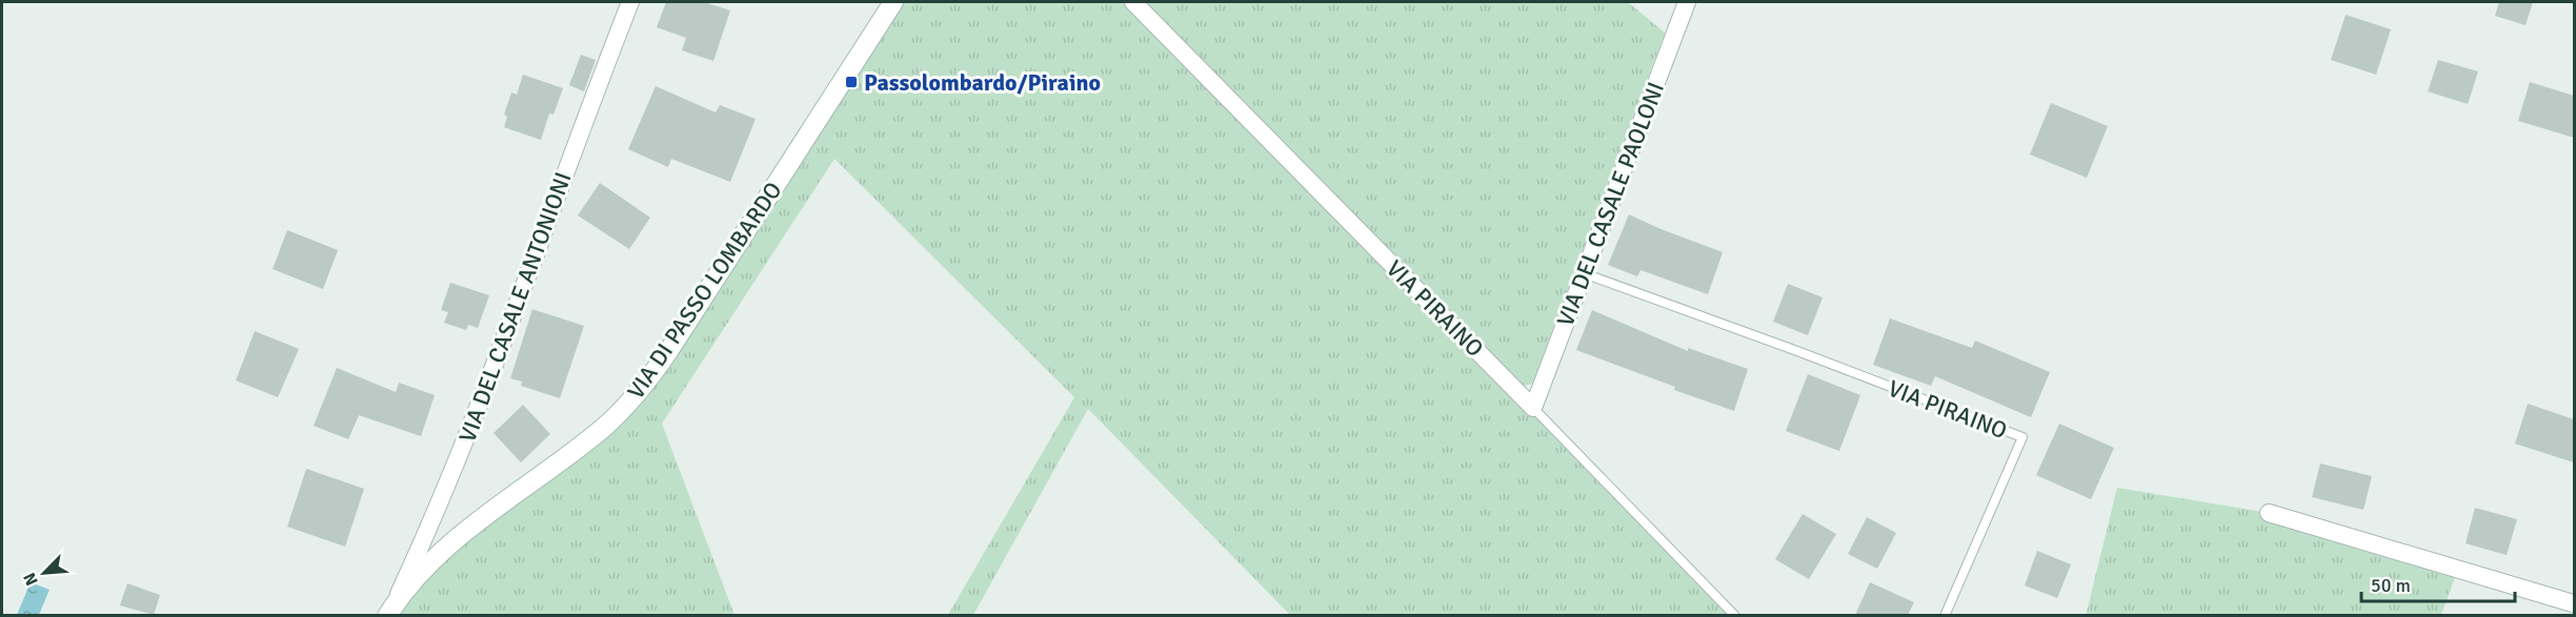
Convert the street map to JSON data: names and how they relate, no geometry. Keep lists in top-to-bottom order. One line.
{"streets":{"street":["VIA DEL CASALE PAOLONI","VIA DI PASSO LOMBARDO","VIA DEL CASALE ANTONIONI","VIA PIRAINO"]},"crossings":[["VIA DEL CASALE PAOLONI","VIA PIRAINO"],["VIA DI PASSO LOMBARDO","VIA DEL CASALE ANTONIONI"]],"places":{"transit":["Passolombardo/Piraino"]},"scale_bar":"50 m","north":"bottom left"}
